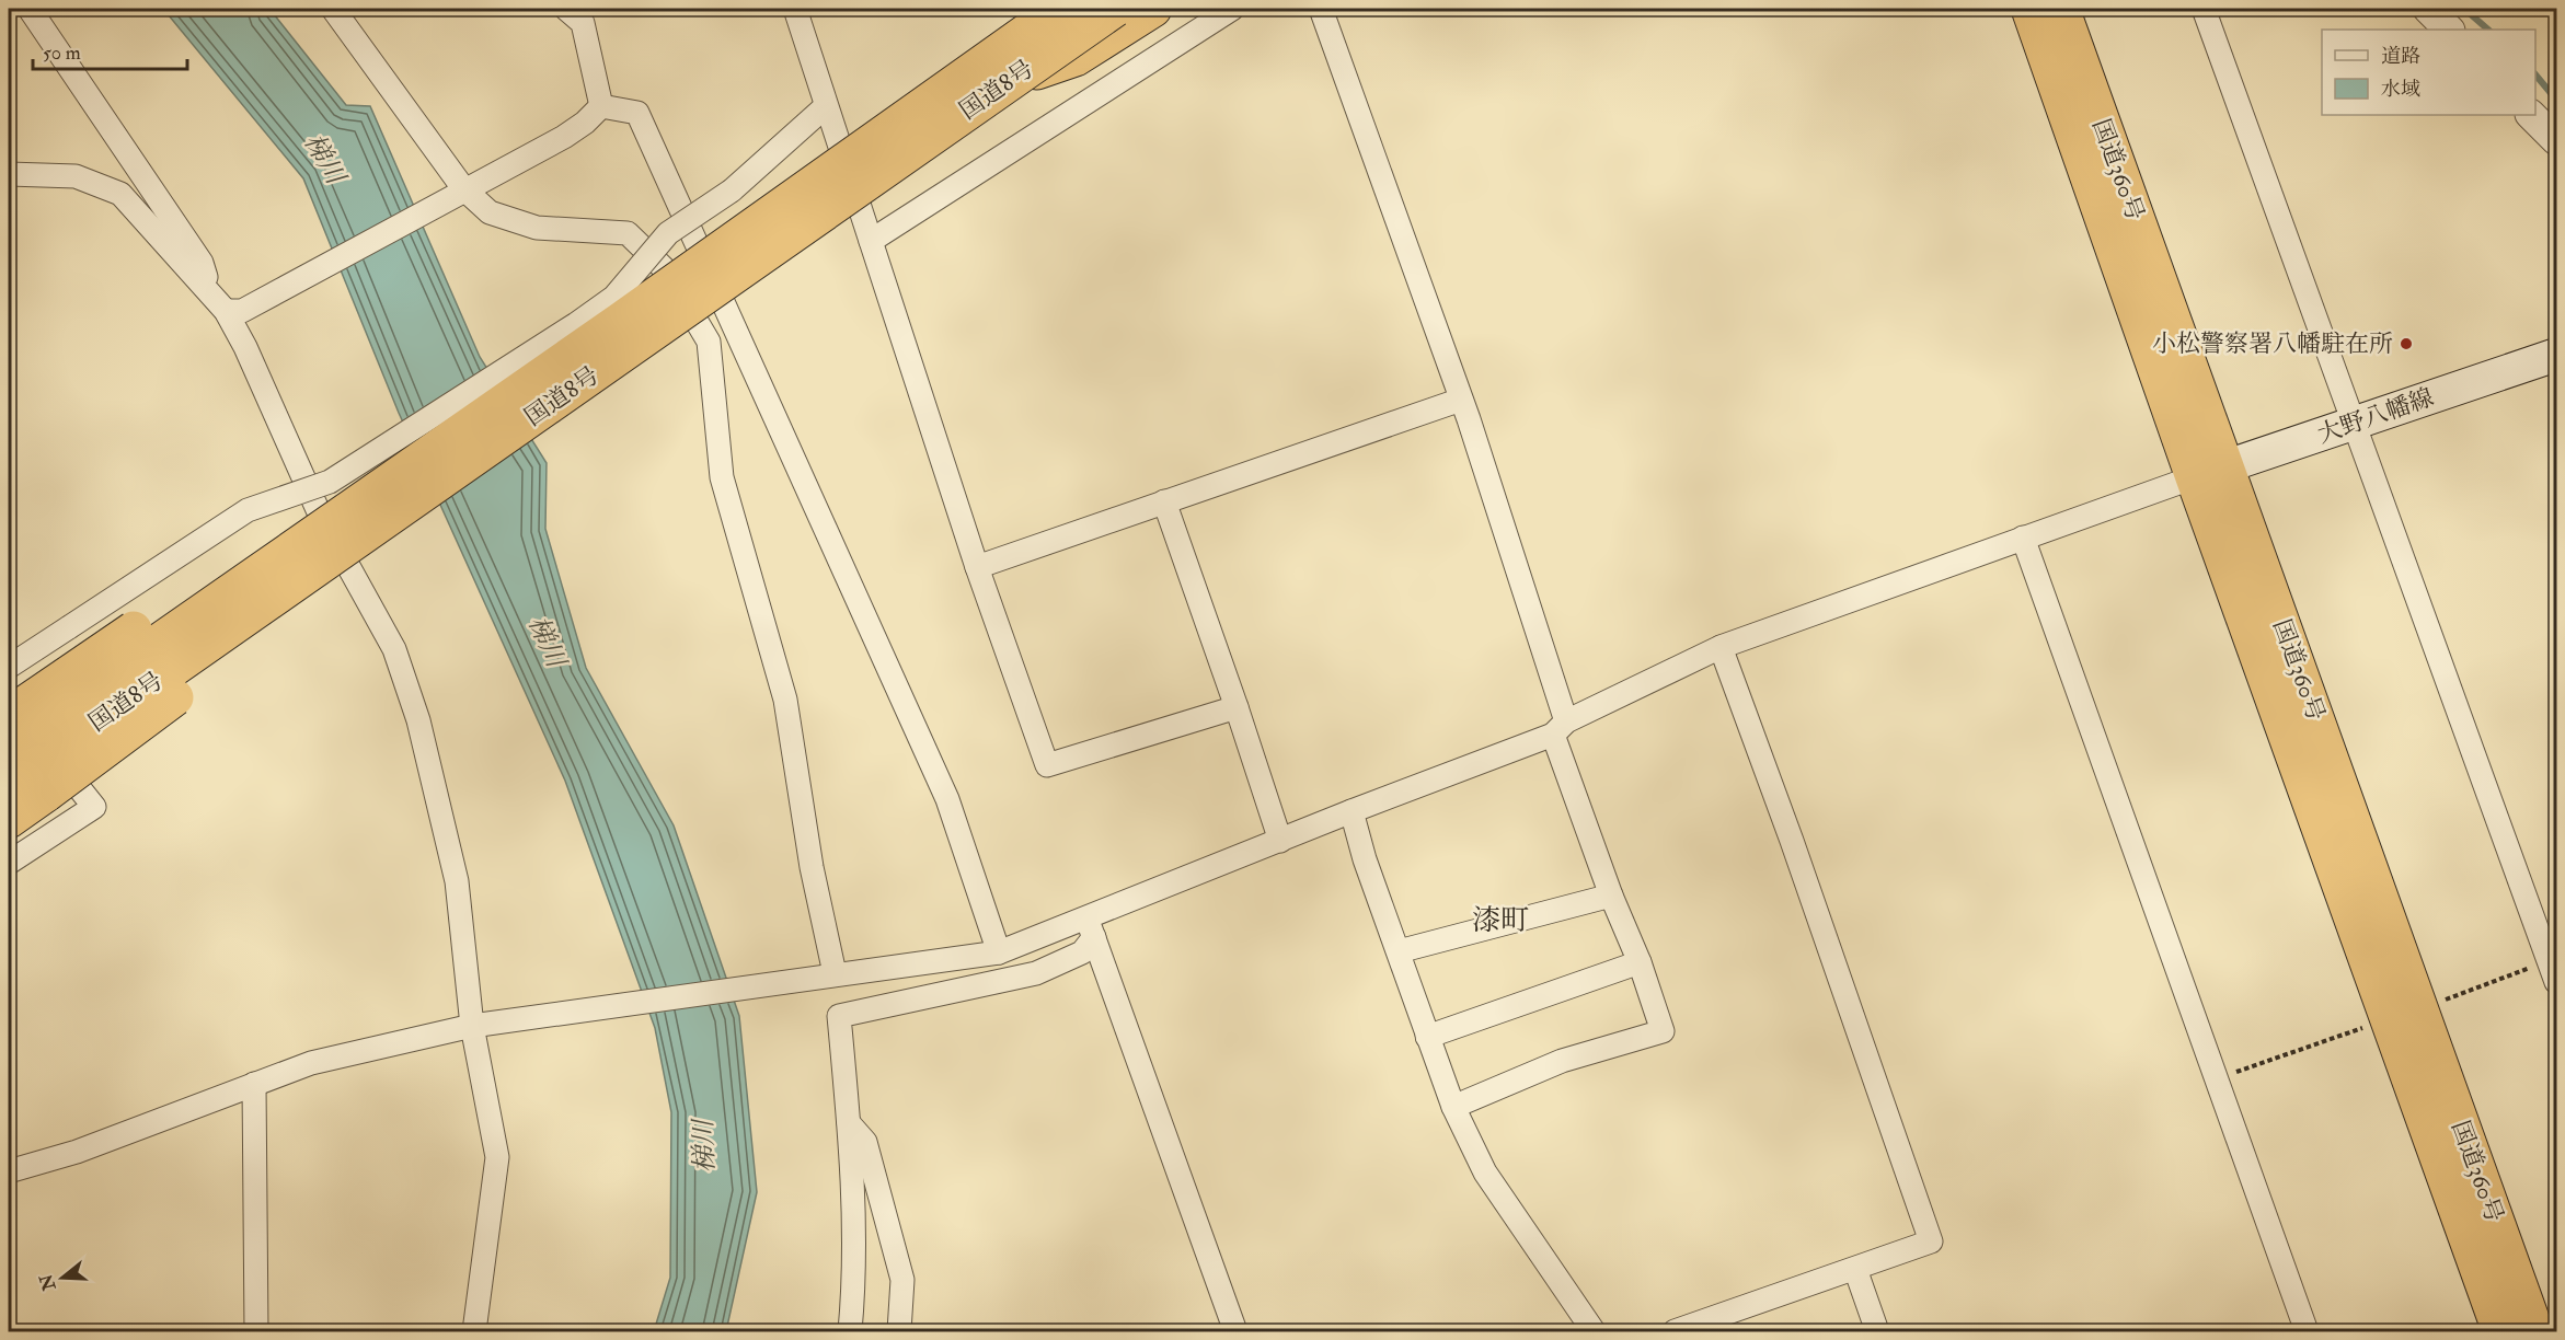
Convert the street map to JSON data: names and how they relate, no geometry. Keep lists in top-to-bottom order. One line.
{"streets":{"highway":["国道8号","国道360号"],"main road":["大野八幡線"]},"crossings":[["国道360号","大野八幡線"]],"districts":["漆町"],"water":["梯川"],"places":["小松警察署八幡駐在所"],"legend":["道路","水域"],"scale_bar":"50 m","north":"left"}
